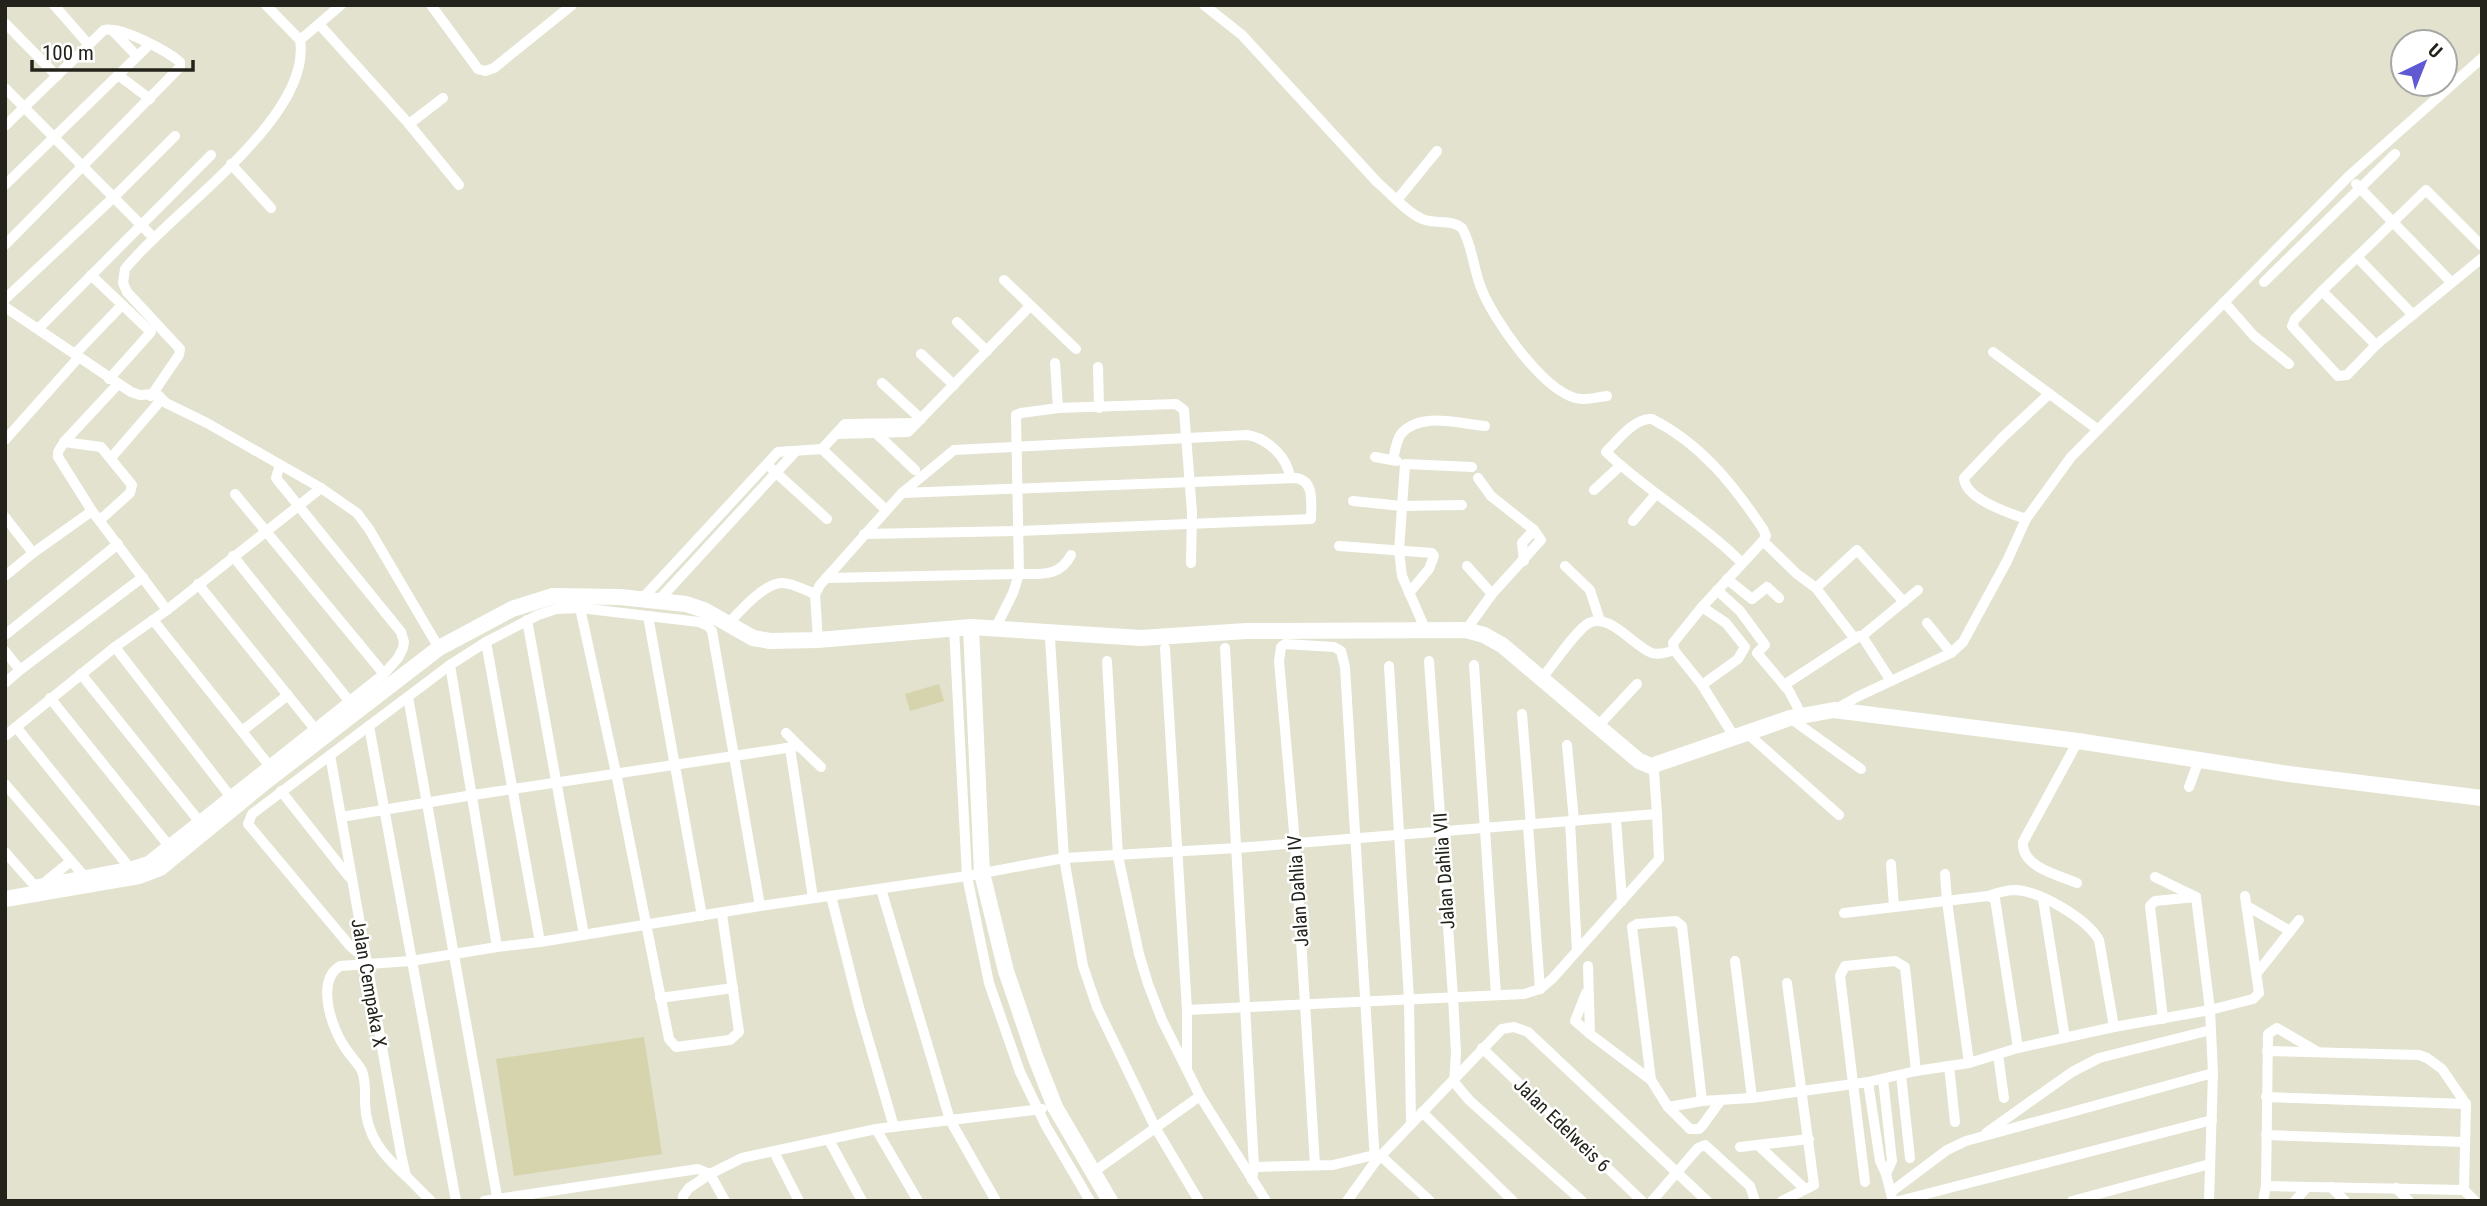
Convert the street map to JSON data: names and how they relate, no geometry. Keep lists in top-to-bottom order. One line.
{"streets":{"street":["Jalan Dahlia VII","Jalan Dahlia IV","Jalan Cempaka X","Jalan Edelweis 6"]},"scale_bar":"100 m","north":"top right"}
